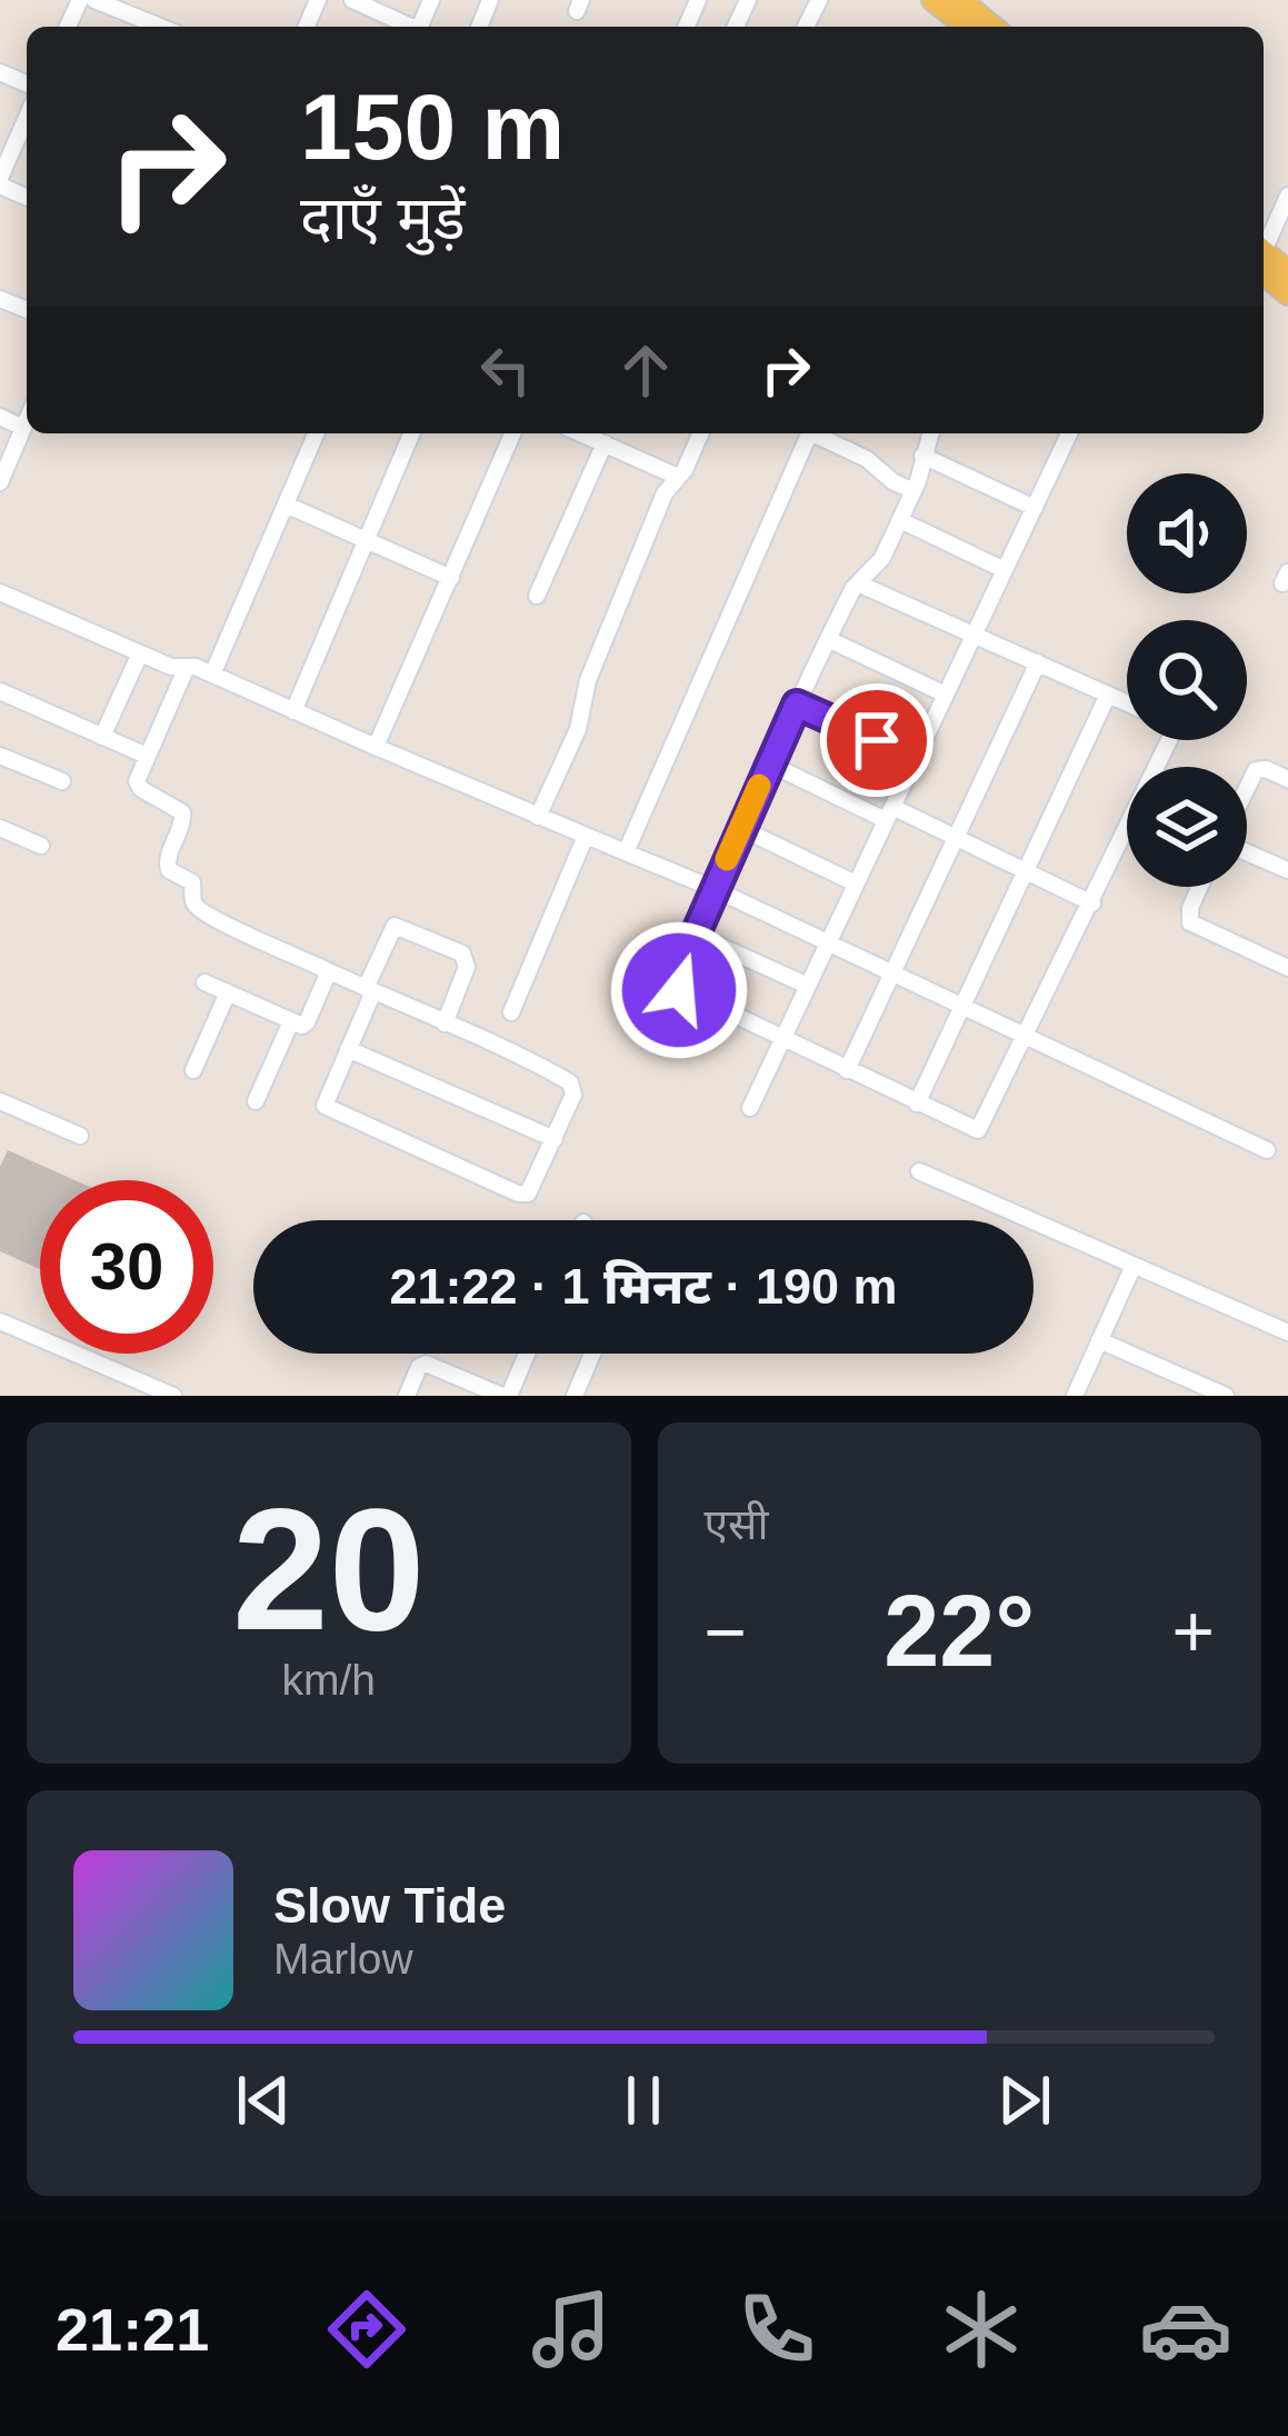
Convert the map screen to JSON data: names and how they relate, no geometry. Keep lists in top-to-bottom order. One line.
{"page":{"turn":["150 m","दाएँ मुड़ें"],"limit":"30","trip":"21:22 · 1 मिनट · 190 m","tile":[["20","km/h"],"एसी"],"heat":["−","22°","+"],"song":["Slow Tide","Marlow"],"tabs":"21:21"}}
